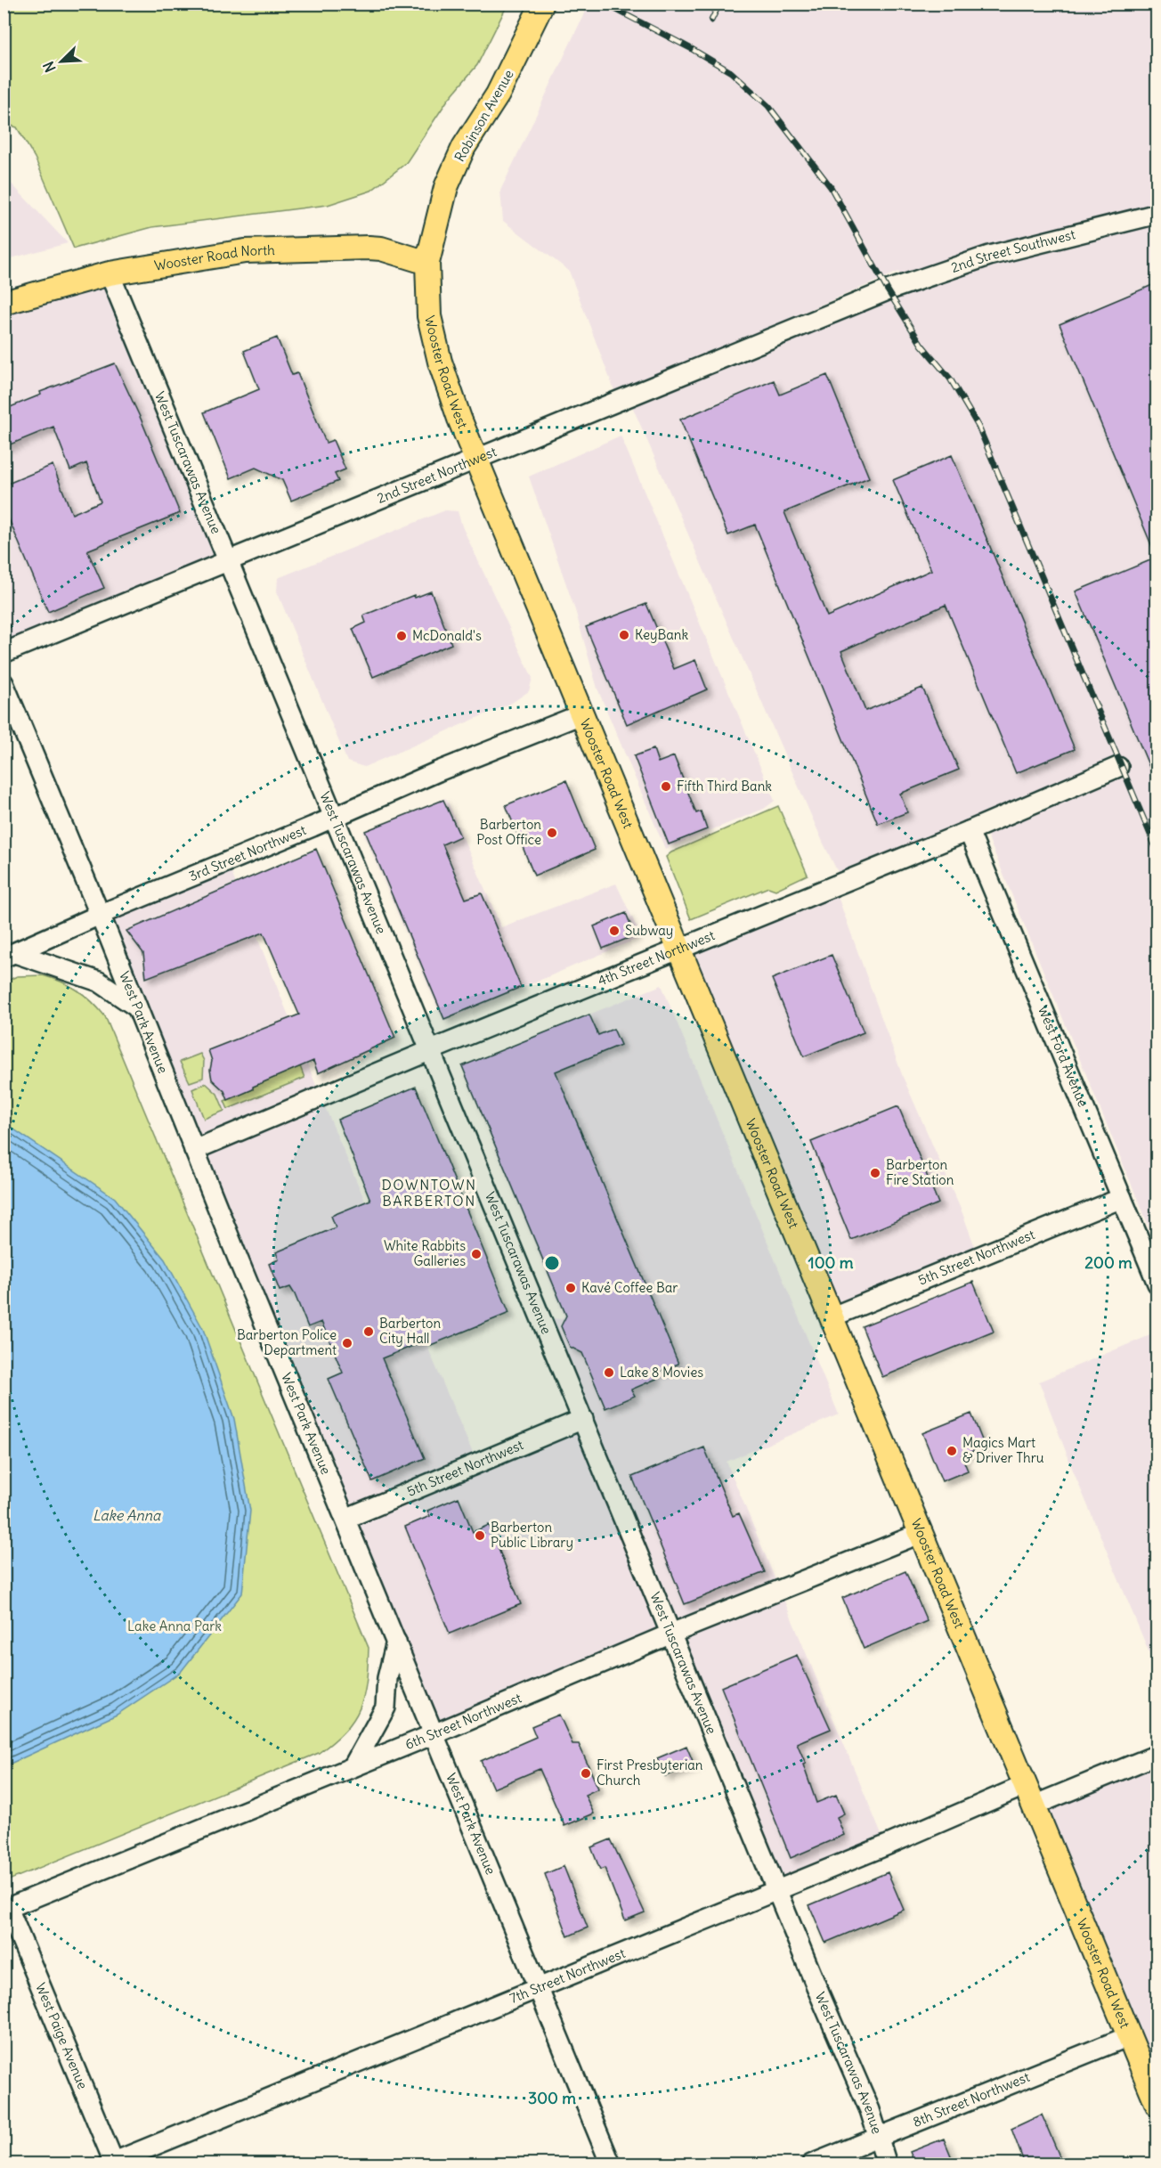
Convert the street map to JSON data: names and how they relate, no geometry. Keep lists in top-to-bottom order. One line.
{"streets":{"main road":["Robinson Avenue","Wooster Road North","Wooster Road West"],"street":["2nd Street Southwest","West Tuscarawas Avenue","2nd Street Northwest","3rd Street Northwest","4th Street Northwest","West Park Avenue","West Ford Avenue","5th Street Northwest","6th Street Northwest","7th Street Northwest","West Paige Avenue","8th Street Northwest"]},"crossings":[["Robinson Avenue","Wooster Road North"],["Robinson Avenue","Wooster Road West"],["2nd Street Southwest","2nd Street Northwest"],["Wooster Road North","Wooster Road West"],["Wooster Road North","West Tuscarawas Avenue"],["Wooster Road West","2nd Street Northwest"],["Wooster Road West","3rd Street Northwest"],["Wooster Road West","4th Street Northwest"],["Wooster Road West","5th Street Northwest"],["Wooster Road West","6th Street Northwest"],["Wooster Road West","7th Street Northwest"],["Wooster Road West","8th Street Northwest"],["West Tuscarawas Avenue","2nd Street Northwest"],["West Tuscarawas Avenue","3rd Street Northwest"],["West Tuscarawas Avenue","4th Street Northwest"],["West Tuscarawas Avenue","5th Street Northwest"],["West Tuscarawas Avenue","6th Street Northwest"],["West Tuscarawas Avenue","7th Street Northwest"],["West Tuscarawas Avenue","8th Street Northwest"],["3rd Street Northwest","West Park Avenue"],["4th Street Northwest","West Park Avenue"],["4th Street Northwest","West Ford Avenue"],["West Park Avenue","5th Street Northwest"],["West Park Avenue","6th Street Northwest"],["West Park Avenue","7th Street Northwest"],["West Ford Avenue","5th Street Northwest"],["6th Street Northwest","West Paige Avenue"],["7th Street Northwest","West Paige Avenue"]],"districts":["DOWNTOWN BARBERTON"],"water":["Lake Anna"],"parks":["Lake Anna Park"],"places":["KeyBank","McDonald's","Fifth Third Bank","Barberton Post Office","Subway","Barberton Fire Station","White Rabbits Galleries","Kavé Coffee Bar","Barberton City Hall","Barberton Police Department","Lake 8 Movies","Magics Mart & Driver Thru","Barberton Public Library","First Presbyterian Church"],"north":"bottom left","rings":["100 m","200 m","300 m"]}
